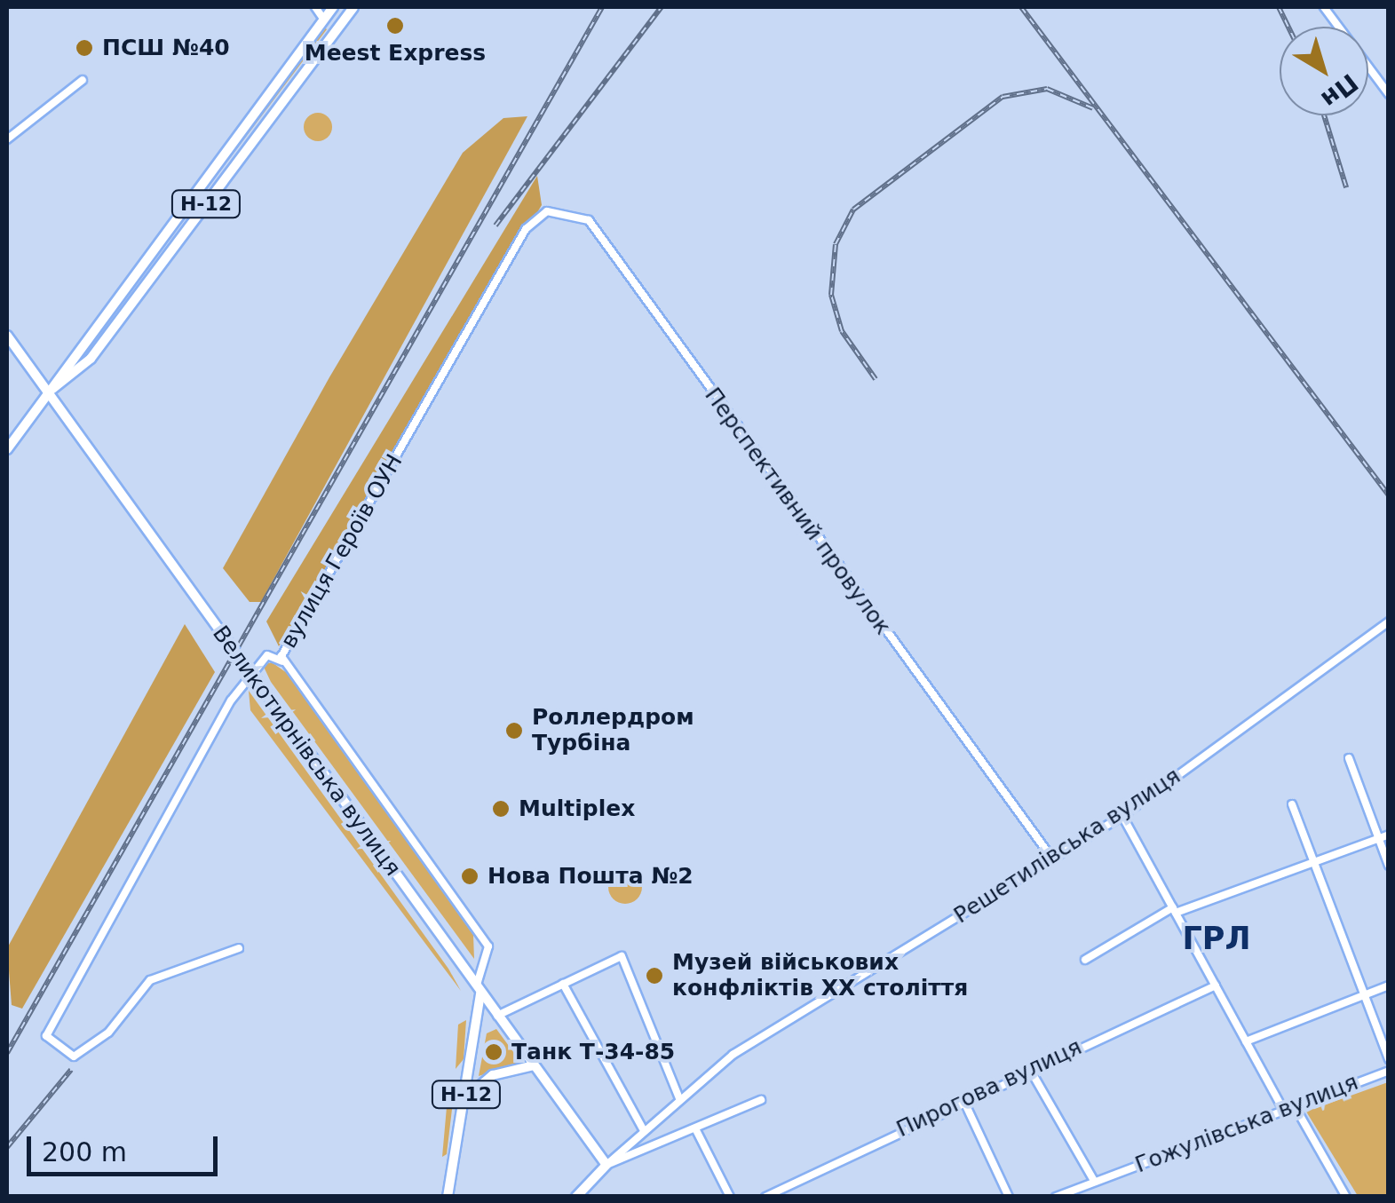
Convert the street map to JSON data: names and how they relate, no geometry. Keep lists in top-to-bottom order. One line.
{"streets":{"main road":["Н-12","Великотирнівська вулиця","Решетилівська вулиця"],"street":["Перспективний провулок","вулиця Героїв ОУН","Пирогова вулиця","Гожулівська вулиця"]},"crossings":[["Н-12","вулиця Героїв ОУН"],["Н-12","Великотирнівська вулиця"],["Перспективний провулок","вулиця Героїв ОУН"],["Перспективний провулок","Решетилівська вулиця"],["вулиця Героїв ОУН","Великотирнівська вулиця"],["Великотирнівська вулиця","Решетилівська вулиця"]],"districts":["ГРЛ"],"places":["Meest Express","ПСШ №40","Роллердром Турбіна","Multiplex","Нова Пошта №2","Музей військових конфліктів ХХ століття","Танк Т-34-85"],"scale_bar":"200 m","north":"bottom right"}
